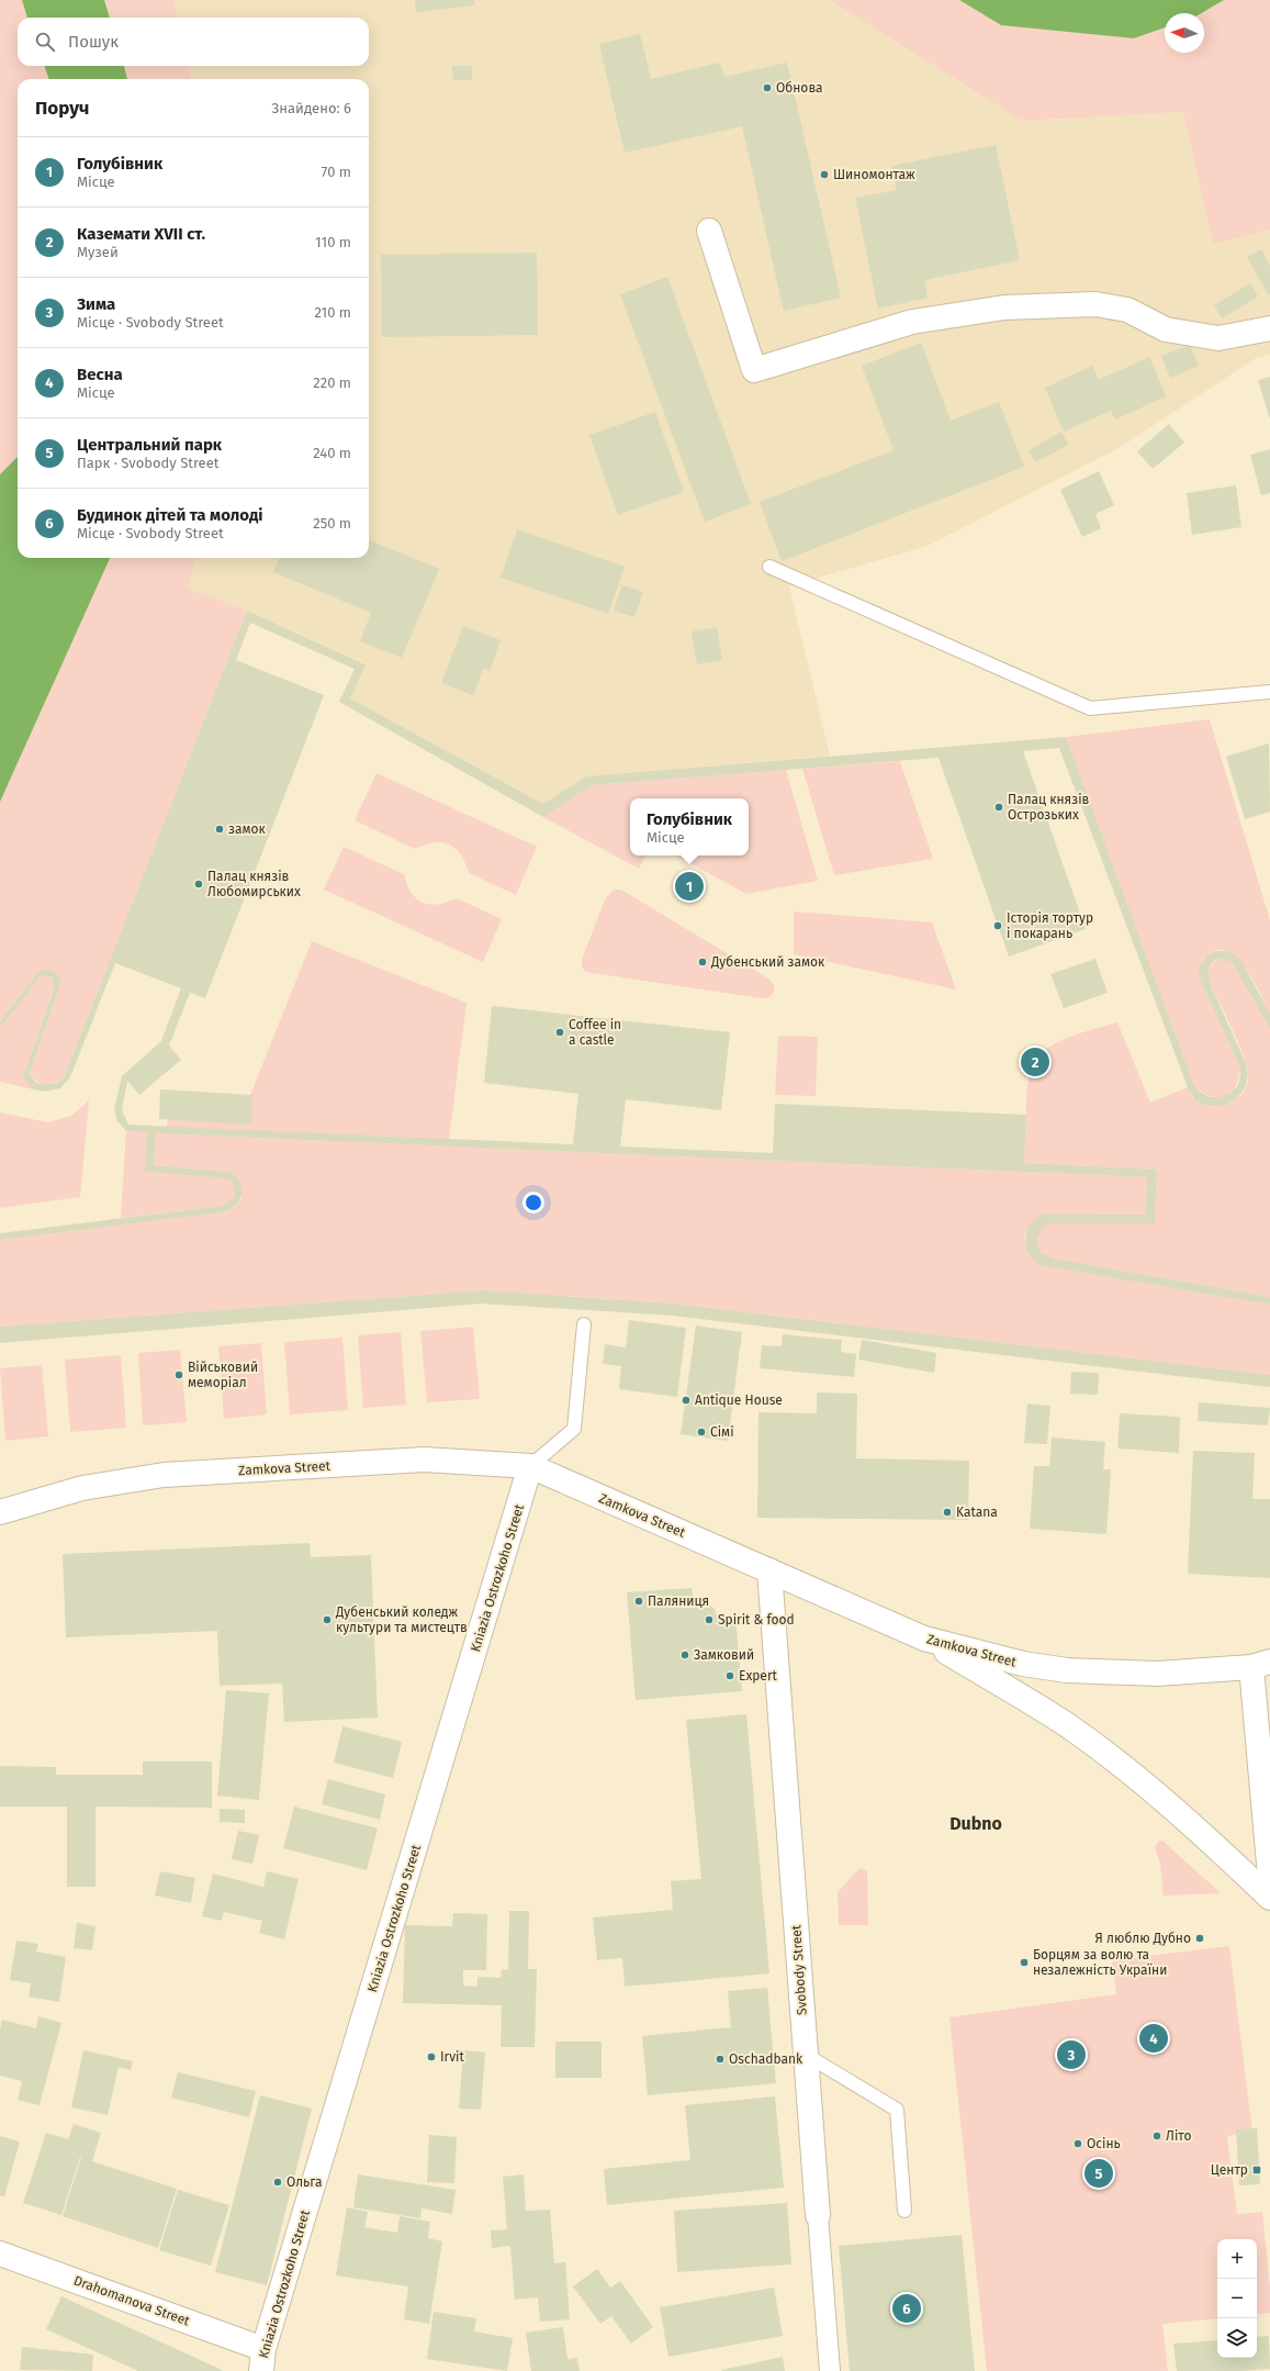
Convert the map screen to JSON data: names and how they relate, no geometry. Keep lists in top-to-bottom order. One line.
{"streets":{"street":["Zamkova Street","Kniazia Ostrozkoho Street","Svobody Street","Drahomanova Street"]},"crossings":[["Zamkova Street","Kniazia Ostrozkoho Street"],["Zamkova Street","Svobody Street"],["Kniazia Ostrozkoho Street","Drahomanova Street"]],"districts":["Dubno"],"places":{"other":["Обнова","Шиномонтаж","Палац князів Острозьких","замок","Палац князів Любомирських","Історія тортур і покарань","Дубенський замок","Coffee in a castle","Військовий меморіал","Antique House","Сімі","Katana","Паляниця","Дубенський коледж культури та мистецтв","Spirit & food","Замковий","Expert","Я люблю Дубно","Борцям за волю та незалежність України","Irvit","Oschadbank","Літо","Осінь","Ольга"],"transit":["Центр"]},"north":"left","page":{"search":"Пошук","heading":["Поруч","Знайдено: 6"],"list":[{"mark":"1","name":"Голубівник","note":"Місце","value":"70 m"},{"mark":"2","name":"Каземати XVII ст.","note":"Музей","value":"110 m"},{"mark":"3","name":"Зима","note":"Місце · Svobody Street","value":"210 m"},{"mark":"4","name":"Весна","note":"Місце","value":"220 m"},{"mark":"5","name":"Центральний парк","note":"Парк · Svobody Street","value":"240 m"},{"mark":"6","name":"Будинок дітей та молоді","note":"Місце · Svobody Street","value":"250 m"}],"popup":["Голубівник","Місце"],"pins":["1","2","4","3","5","6"],"map_buttons":["+","−"]}}
